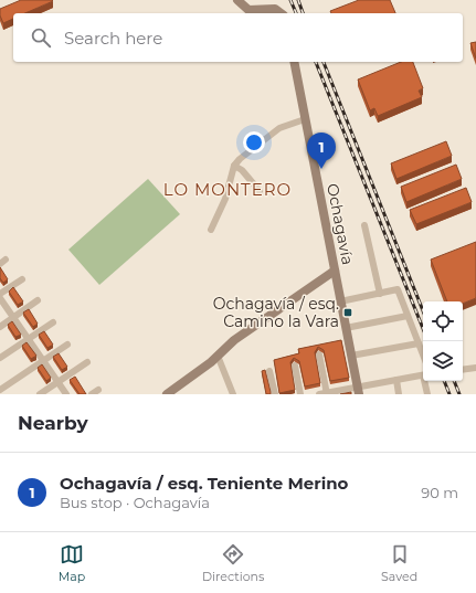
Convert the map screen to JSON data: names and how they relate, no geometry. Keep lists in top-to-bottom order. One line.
{"streets":{"main road":["Ochagavía"]},"districts":["LO MONTERO"],"places":{"transit":["Ochagavía / esq. Camino la Vara"]},"page":{"search":"Search here","pins":"1","heading":"Nearby","list":[{"mark":"1","name":"Ochagavía / esq. Teniente Merino","note":"Bus stop · Ochagavía","value":"90 m"}],"nav":["Map","Directions","Saved"]}}
